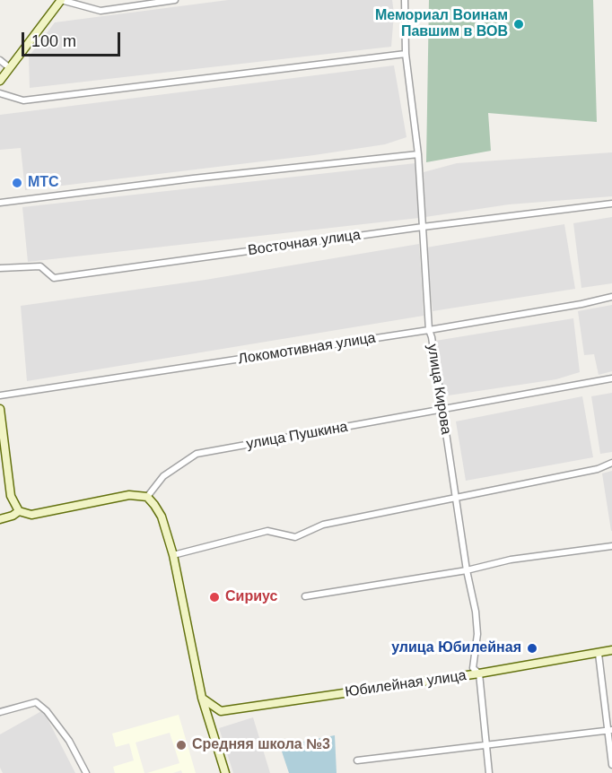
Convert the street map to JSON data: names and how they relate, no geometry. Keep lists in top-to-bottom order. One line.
{"streets":{"main road":["Юбилейная улица"],"street":["Восточная улица","Локомотивная улица","улица Кирова","улица Пушкина"]},"crossings":[["Восточная улица","улица Кирова"],["Локомотивная улица","улица Кирова"],["улица Кирова","улица Пушкина"],["улица Кирова","Юбилейная улица"]],"places":["Мемориал Воинам Павшим в ВОВ","МТС","Сириус","улица Юбилейная","Средняя школа №3"],"scale_bar":"100 m"}
